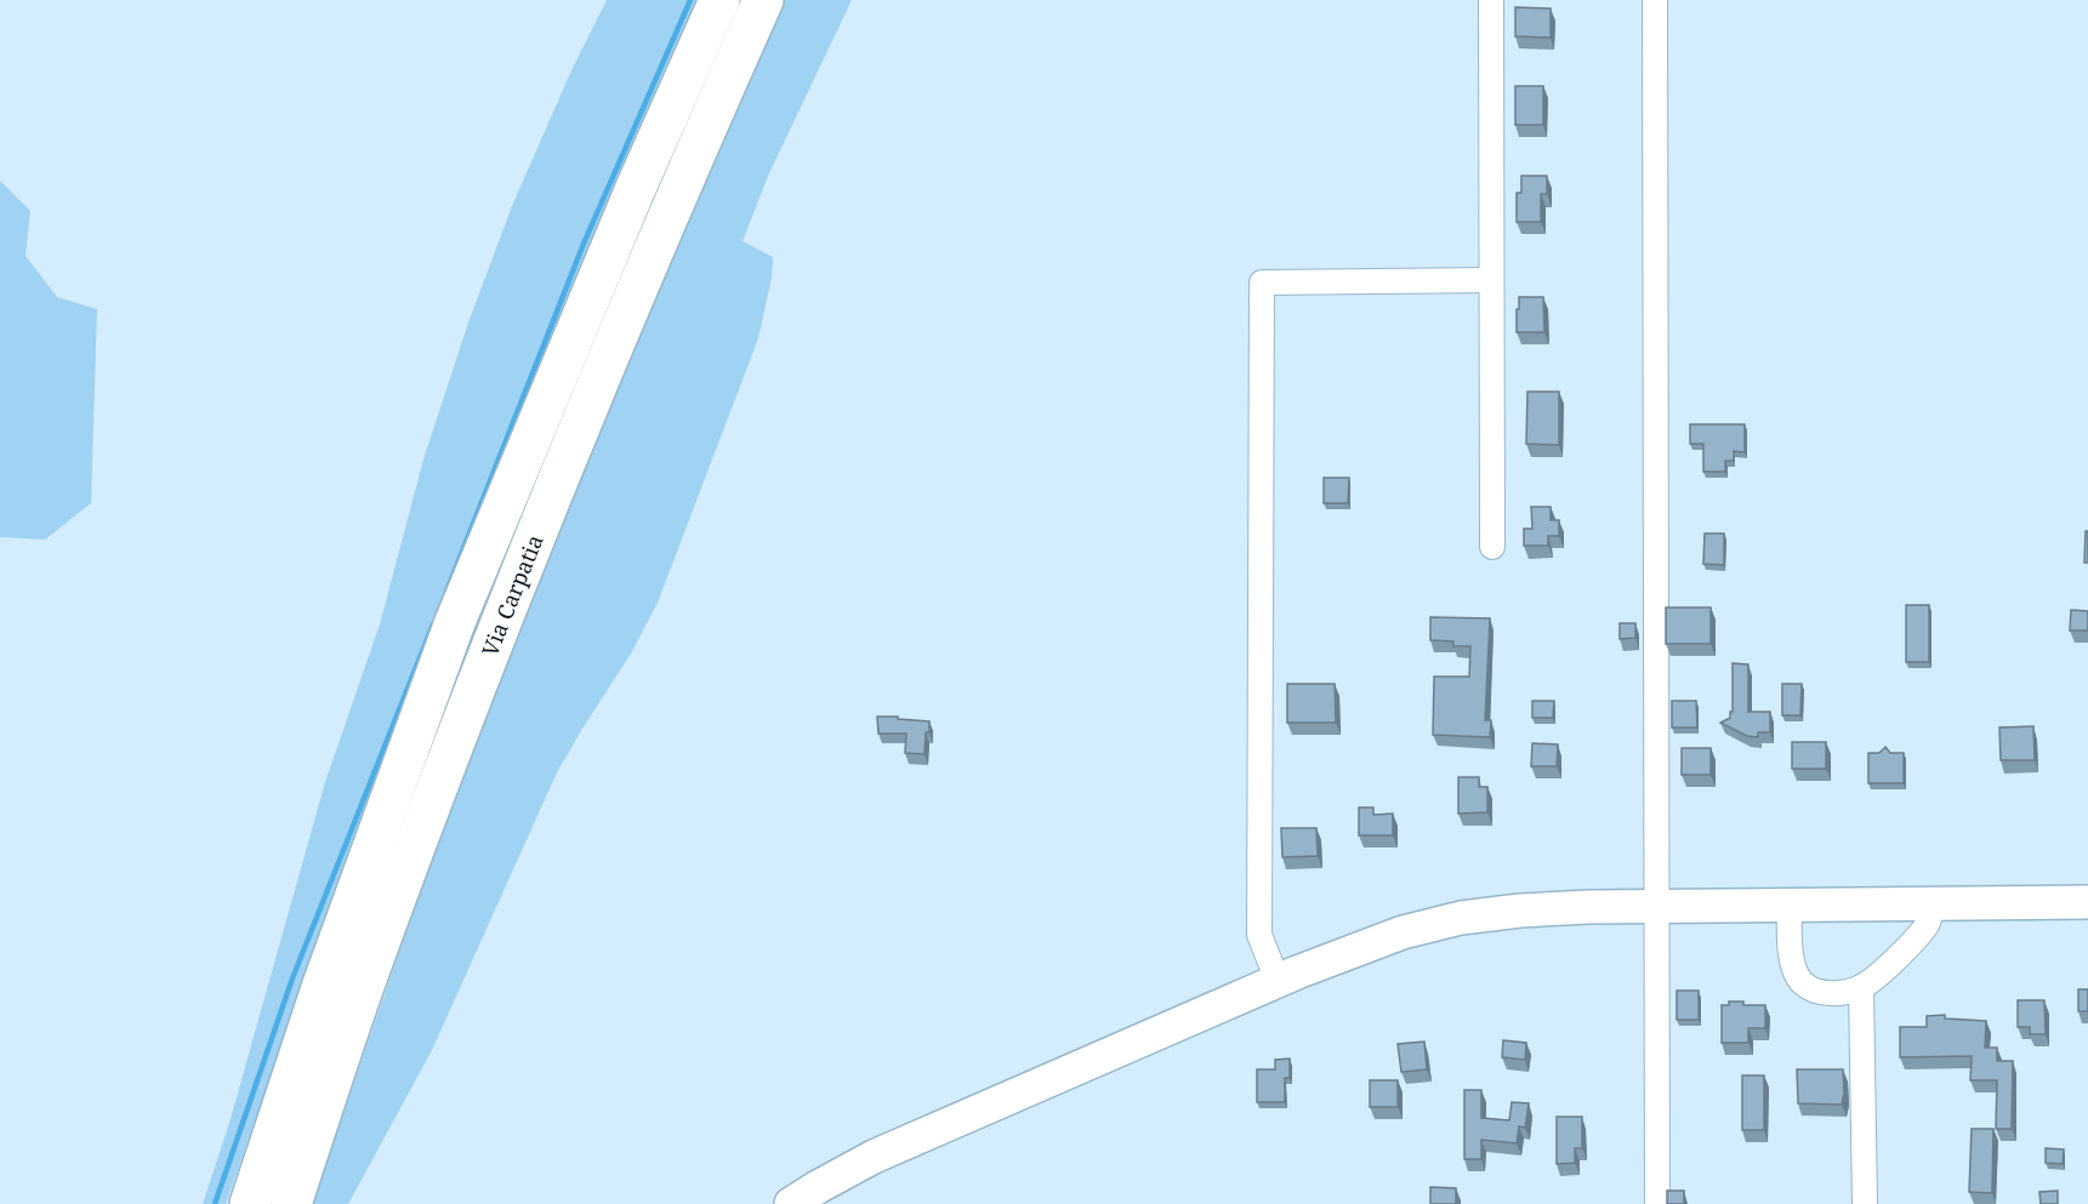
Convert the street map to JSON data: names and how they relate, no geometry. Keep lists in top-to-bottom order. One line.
{"streets":{"highway":["Via Carpatia"]}}
